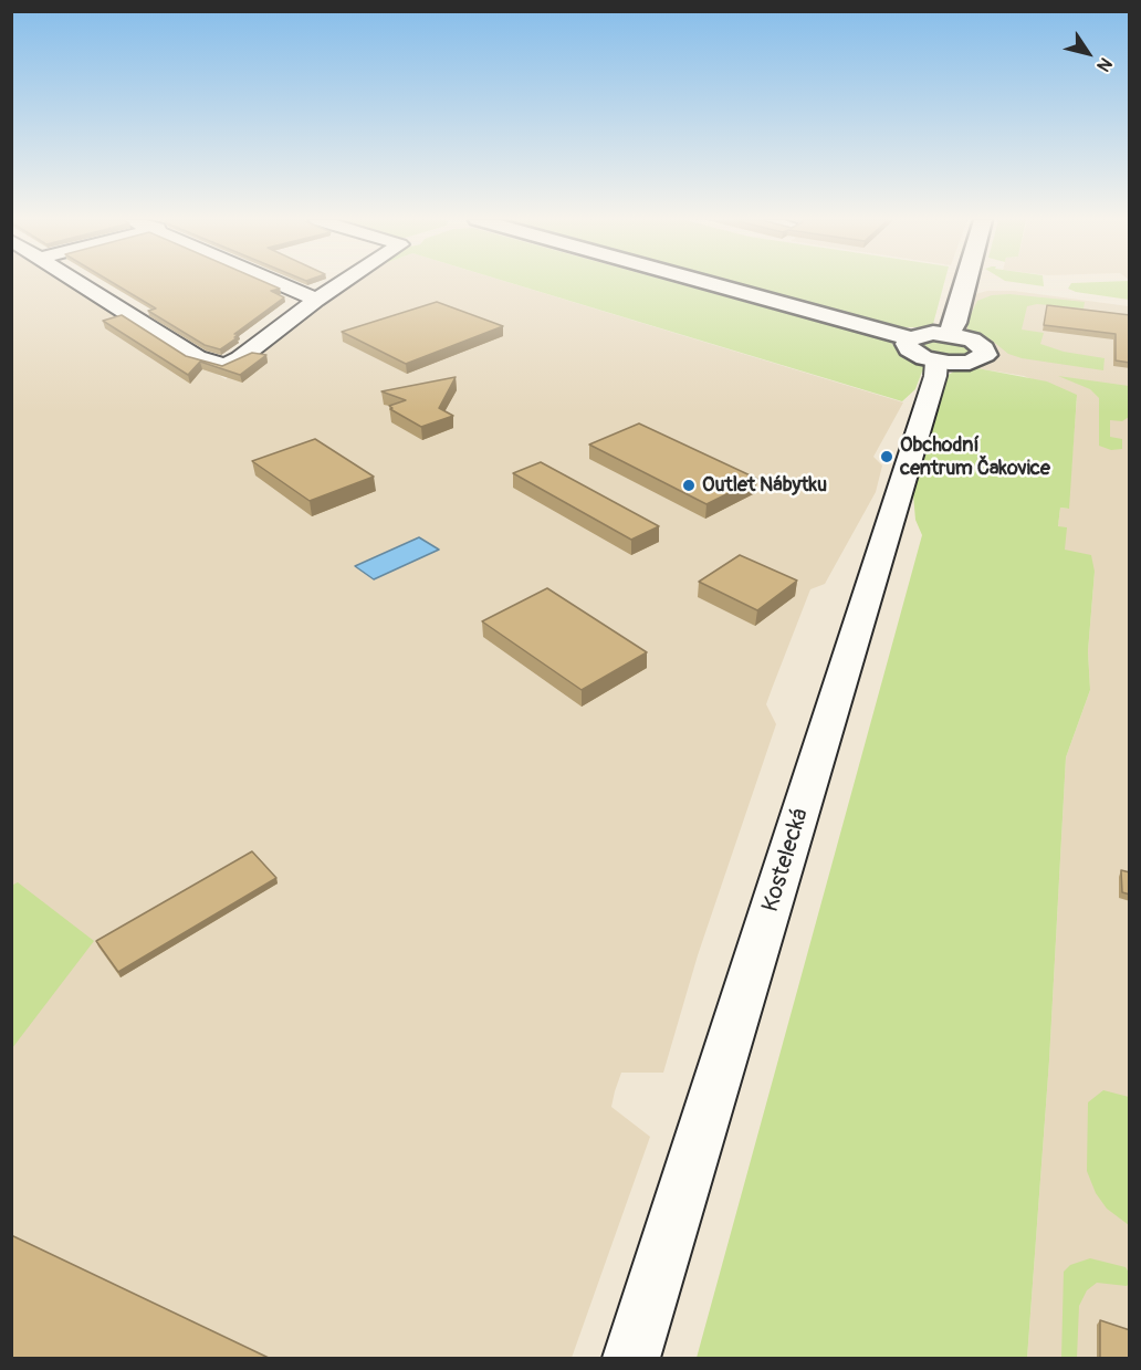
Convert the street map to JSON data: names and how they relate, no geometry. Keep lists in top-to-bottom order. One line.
{"streets":{"street":["Kostelecká"]},"places":["Obchodní centrum Čakovice","Outlet Nábytku"],"north":"bottom right"}
